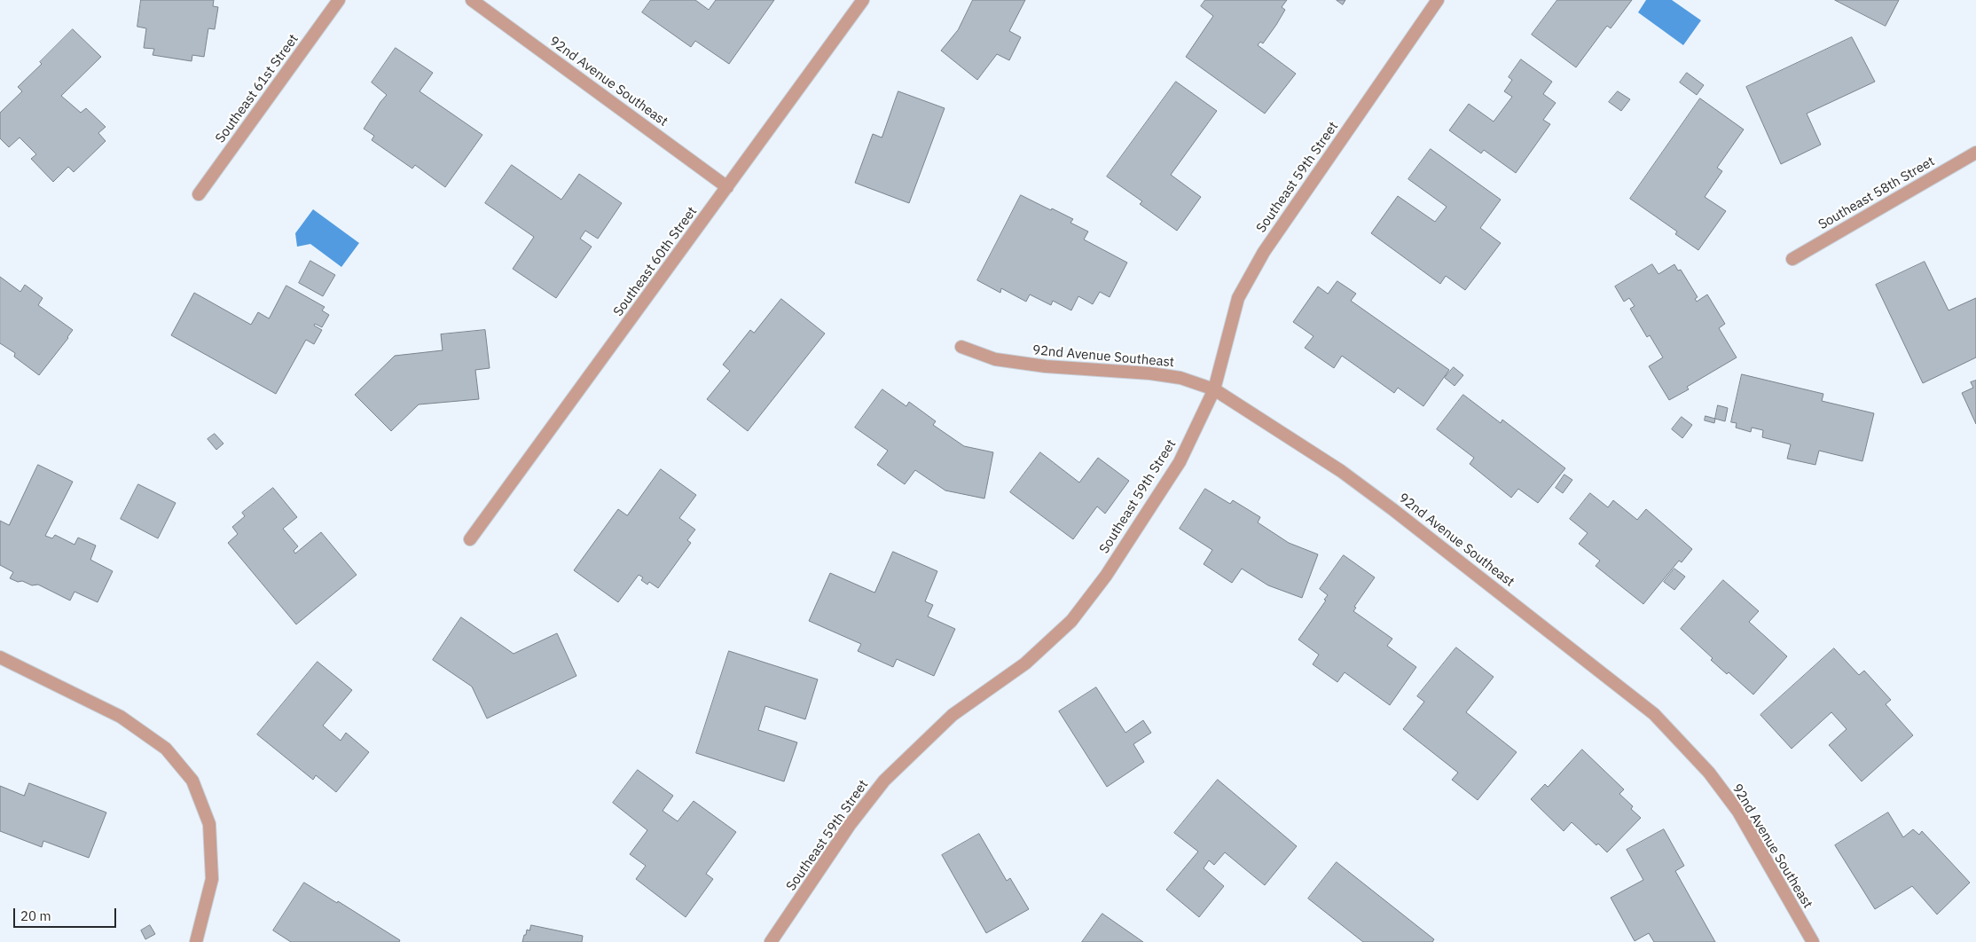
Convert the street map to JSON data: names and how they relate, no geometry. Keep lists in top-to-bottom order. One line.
{"streets":{"street":["92nd Avenue Southeast","Southeast 61st Street","Southeast 59th Street","Southeast 58th Street","Southeast 60th Street"]},"crossings":[["92nd Avenue Southeast","Southeast 59th Street"],["92nd Avenue Southeast","Southeast 60th Street"]],"scale_bar":"20 m"}
